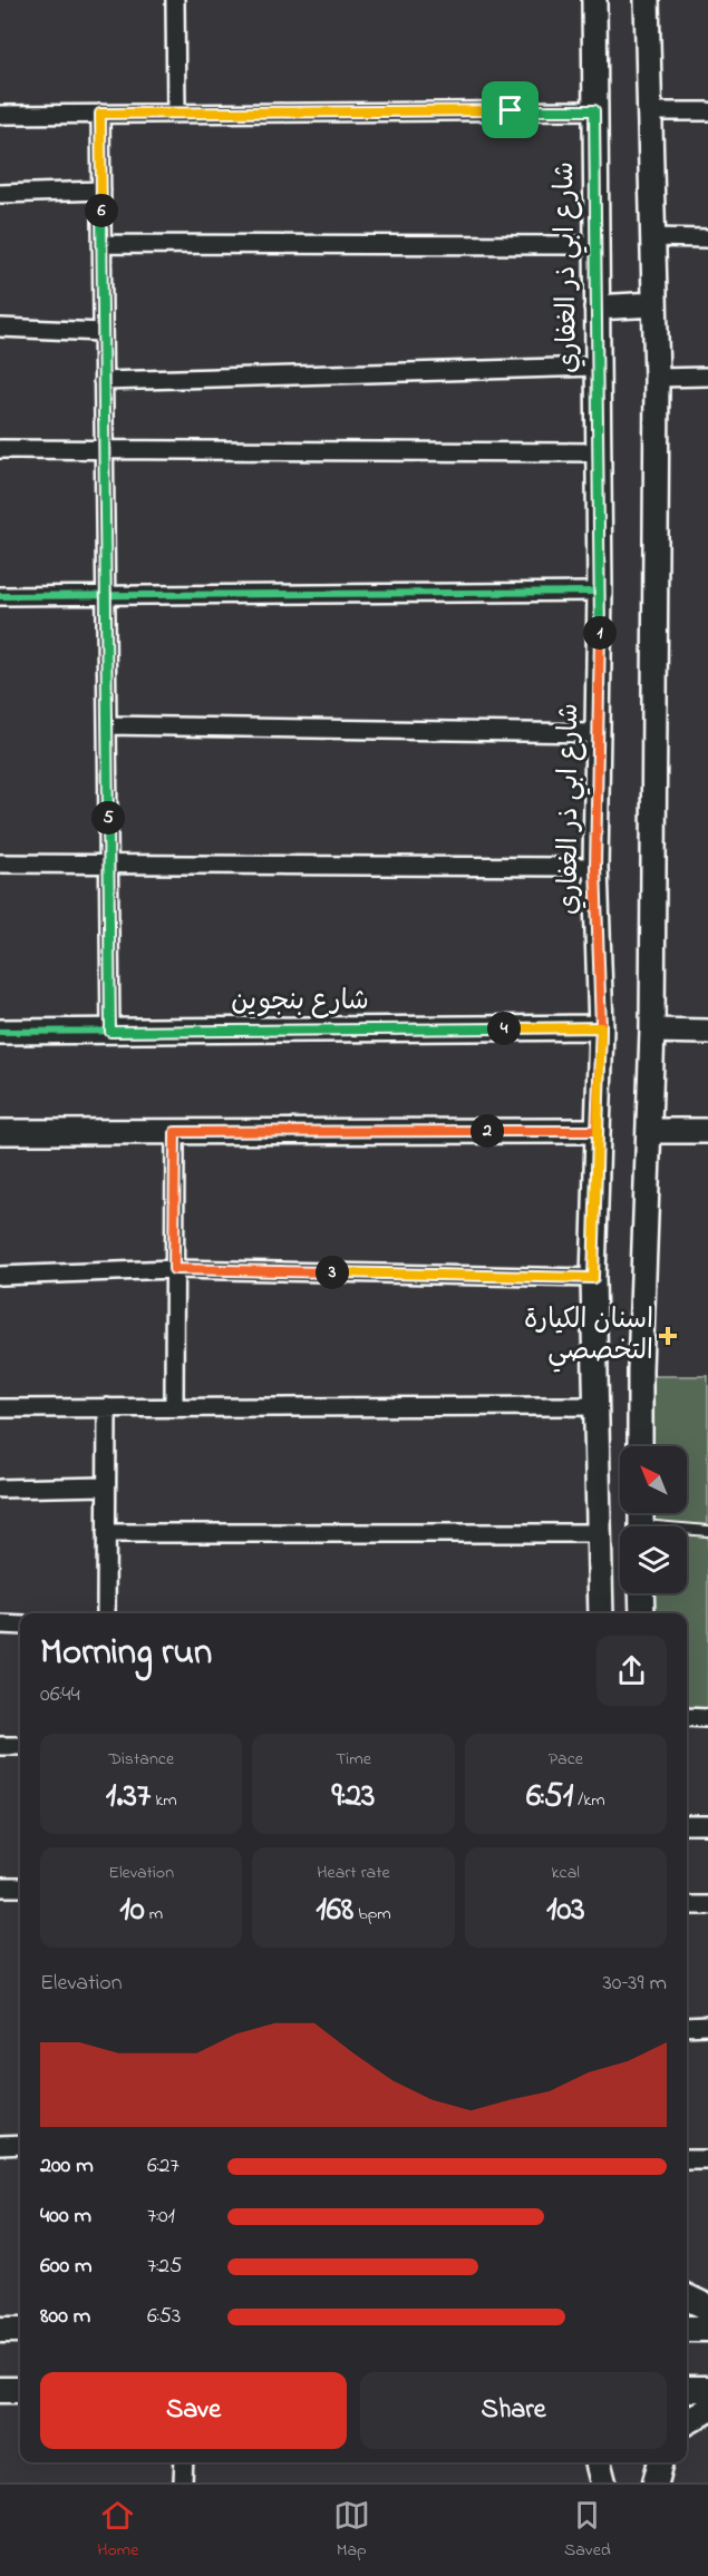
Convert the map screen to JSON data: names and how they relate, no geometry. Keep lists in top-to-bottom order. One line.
{"streets":{"main road":["شارع ابي ذر الغفاري","شارع بنجوين"]},"crossings":[["شارع ابي ذر الغفاري","شارع بنجوين"]],"places":{"health":["اسنان الكيارة التخصصي"]},"north":"top left","page":{"pins":["6","1","5","4","2","3"],"heading":["Morning run","06:44"],"stats":[["Distance","1.37 km"],["Time","9:23"],["Pace","6:51 /km"],["Elevation","10 m"],["Heart rate","168 bpm"],["kcal","103"]],"chart":["Elevation","30–39 m"],"list":[{"name":"200 m","note":"6:27"},{"name":"400 m","note":"7:01"},{"name":"600 m","note":"7:25"},{"name":"800 m","note":"6:53"}],"buttons":["Save","Share"],"tabs":["Home","Map","Saved"]}}
